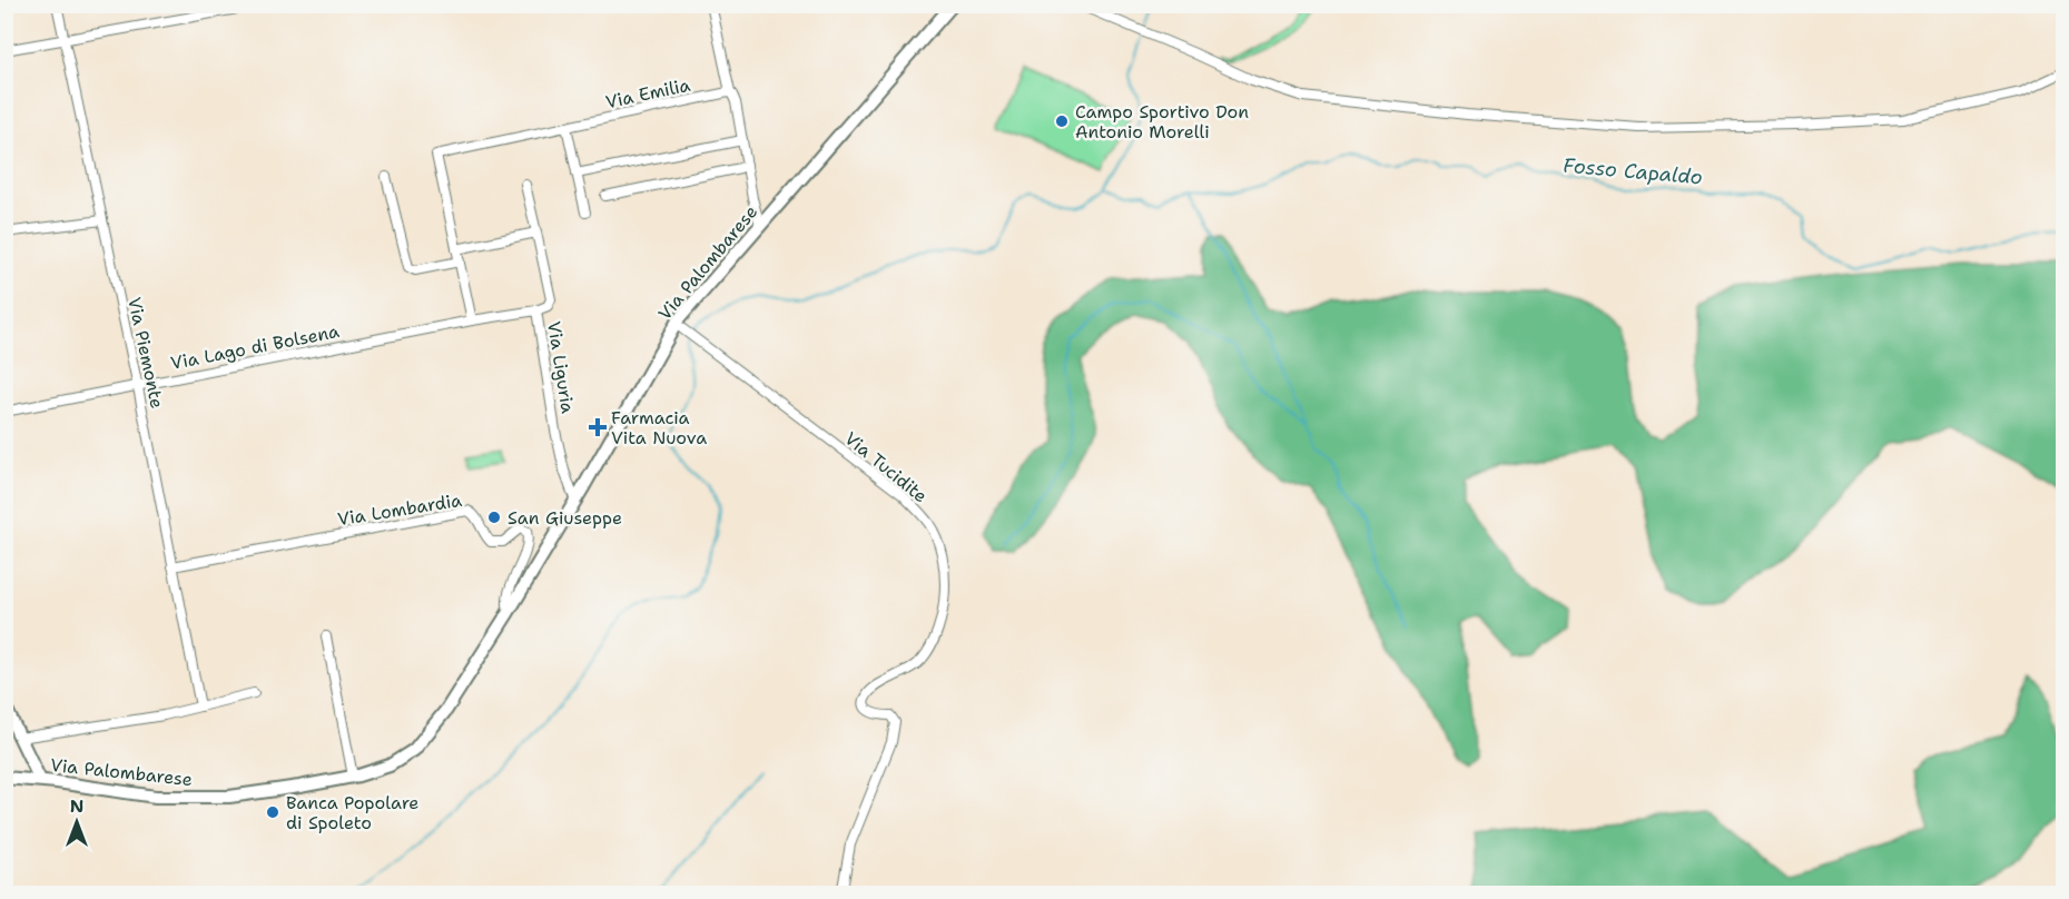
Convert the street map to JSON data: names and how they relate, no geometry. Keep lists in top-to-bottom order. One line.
{"streets":{"main road":["Via Palombarese"],"street":["Via Emilia","Via Lago di Bolsena","Via Piemonte","Via Liguria","Via Tucidite","Via Lombardia"]},"crossings":[["Via Palombarese","Via Liguria"],["Via Palombarese","Via Tucidite"],["Via Palombarese","Via Lombardia"],["Via Lago di Bolsena","Via Piemonte"],["Via Lago di Bolsena","Via Liguria"],["Via Piemonte","Via Lombardia"]],"water":["Fosso Capaldo"],"places":{"other":["Campo Sportivo Don Antonio Morelli","San Giuseppe","Banca Popolare di Spoleto"],"health":["Farmacia Vita Nuova"]},"north":"top"}
